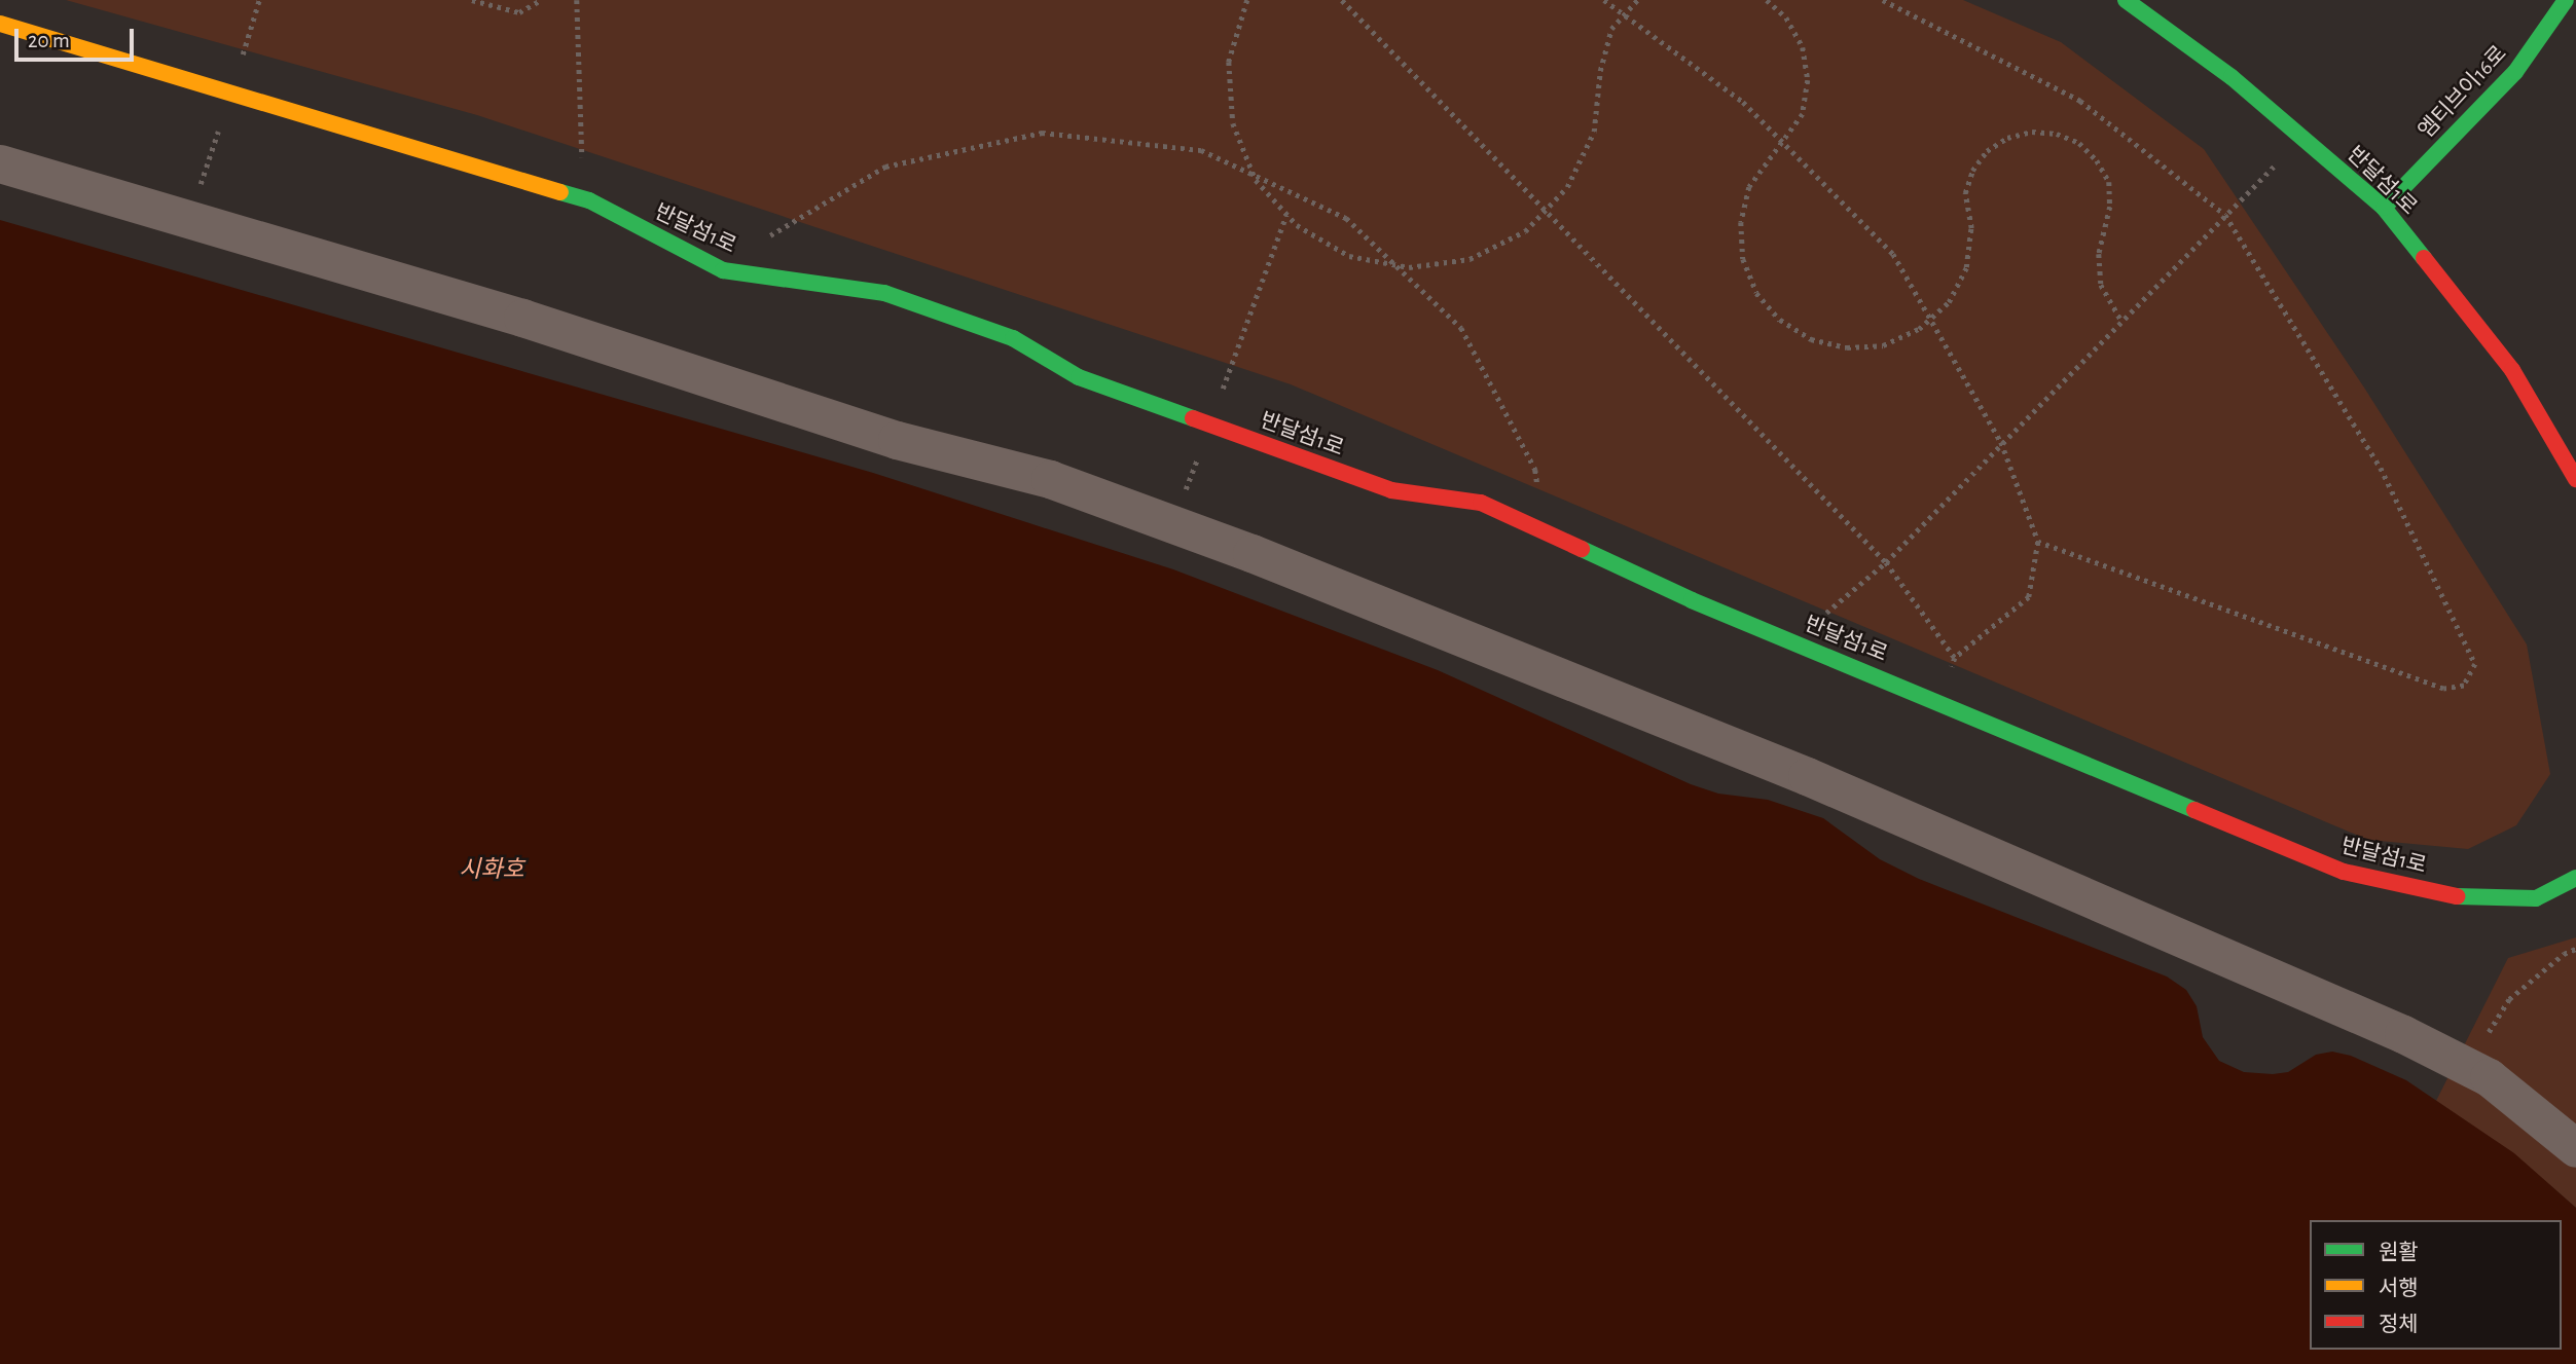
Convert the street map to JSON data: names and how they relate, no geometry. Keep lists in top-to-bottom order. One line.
{"streets":{"street":["엠티브이16로","반달섬1로"]},"crossings":[["엠티브이16로","반달섬1로"]],"water":["시화호"],"legend":["원활","서행","정체"],"scale_bar":"20 m"}
